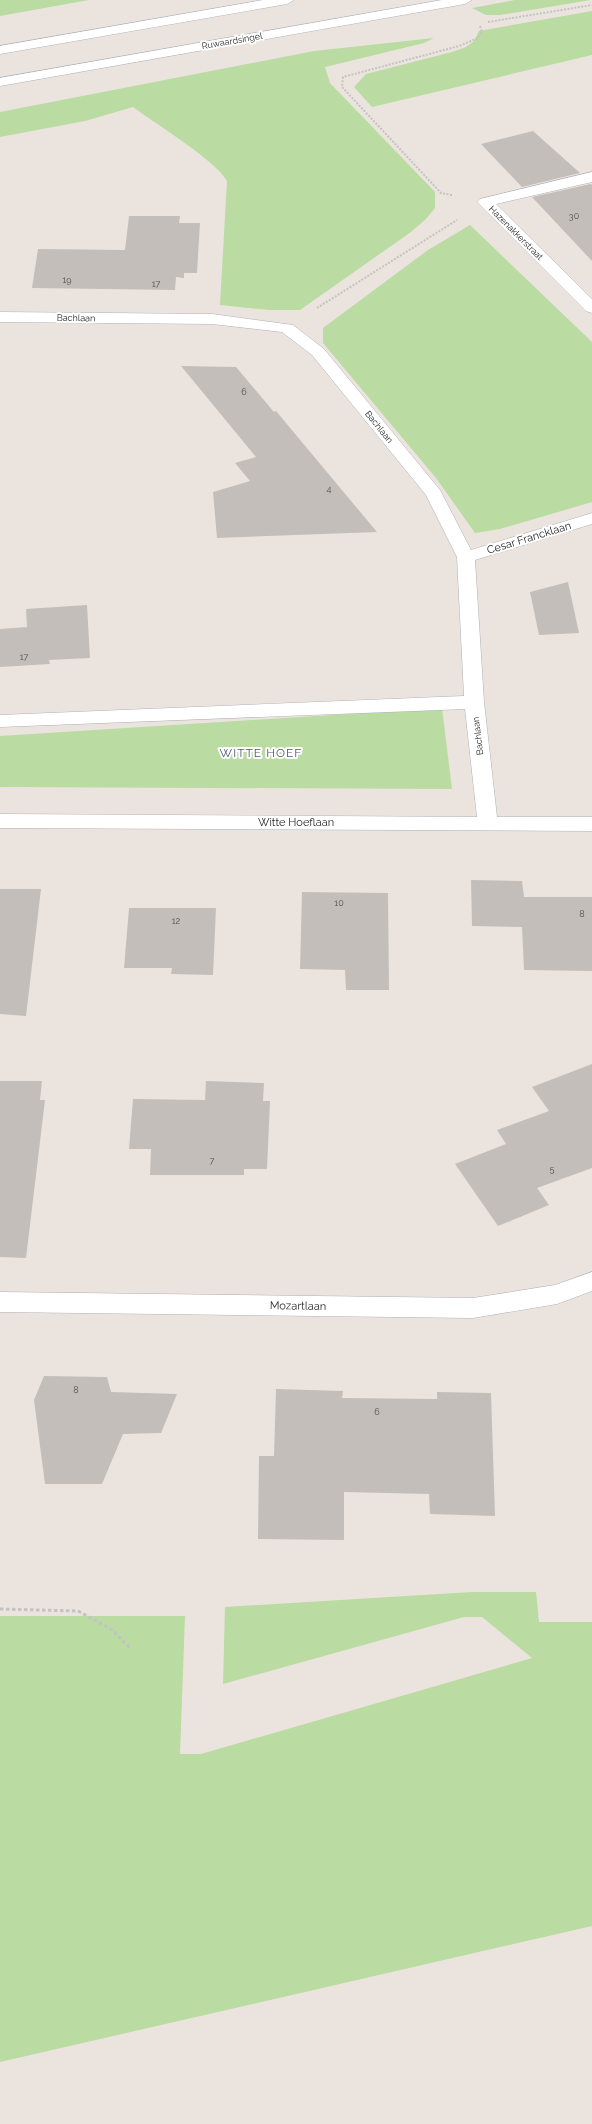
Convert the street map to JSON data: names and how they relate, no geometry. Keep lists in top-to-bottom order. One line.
{"streets":{"street":["Ruwaardsingel","Hazenakkerstraat","Bachlaan","Cesar Francklaan","Witte Hoeflaan","Mozartlaan"]},"crossings":[["Bachlaan","Cesar Francklaan"],["Bachlaan","Witte Hoeflaan"]],"districts":["WITTE HOEF"],"house_numbers":["30","19","17","6","4","17","10","8","12","7","5","8","6"]}
